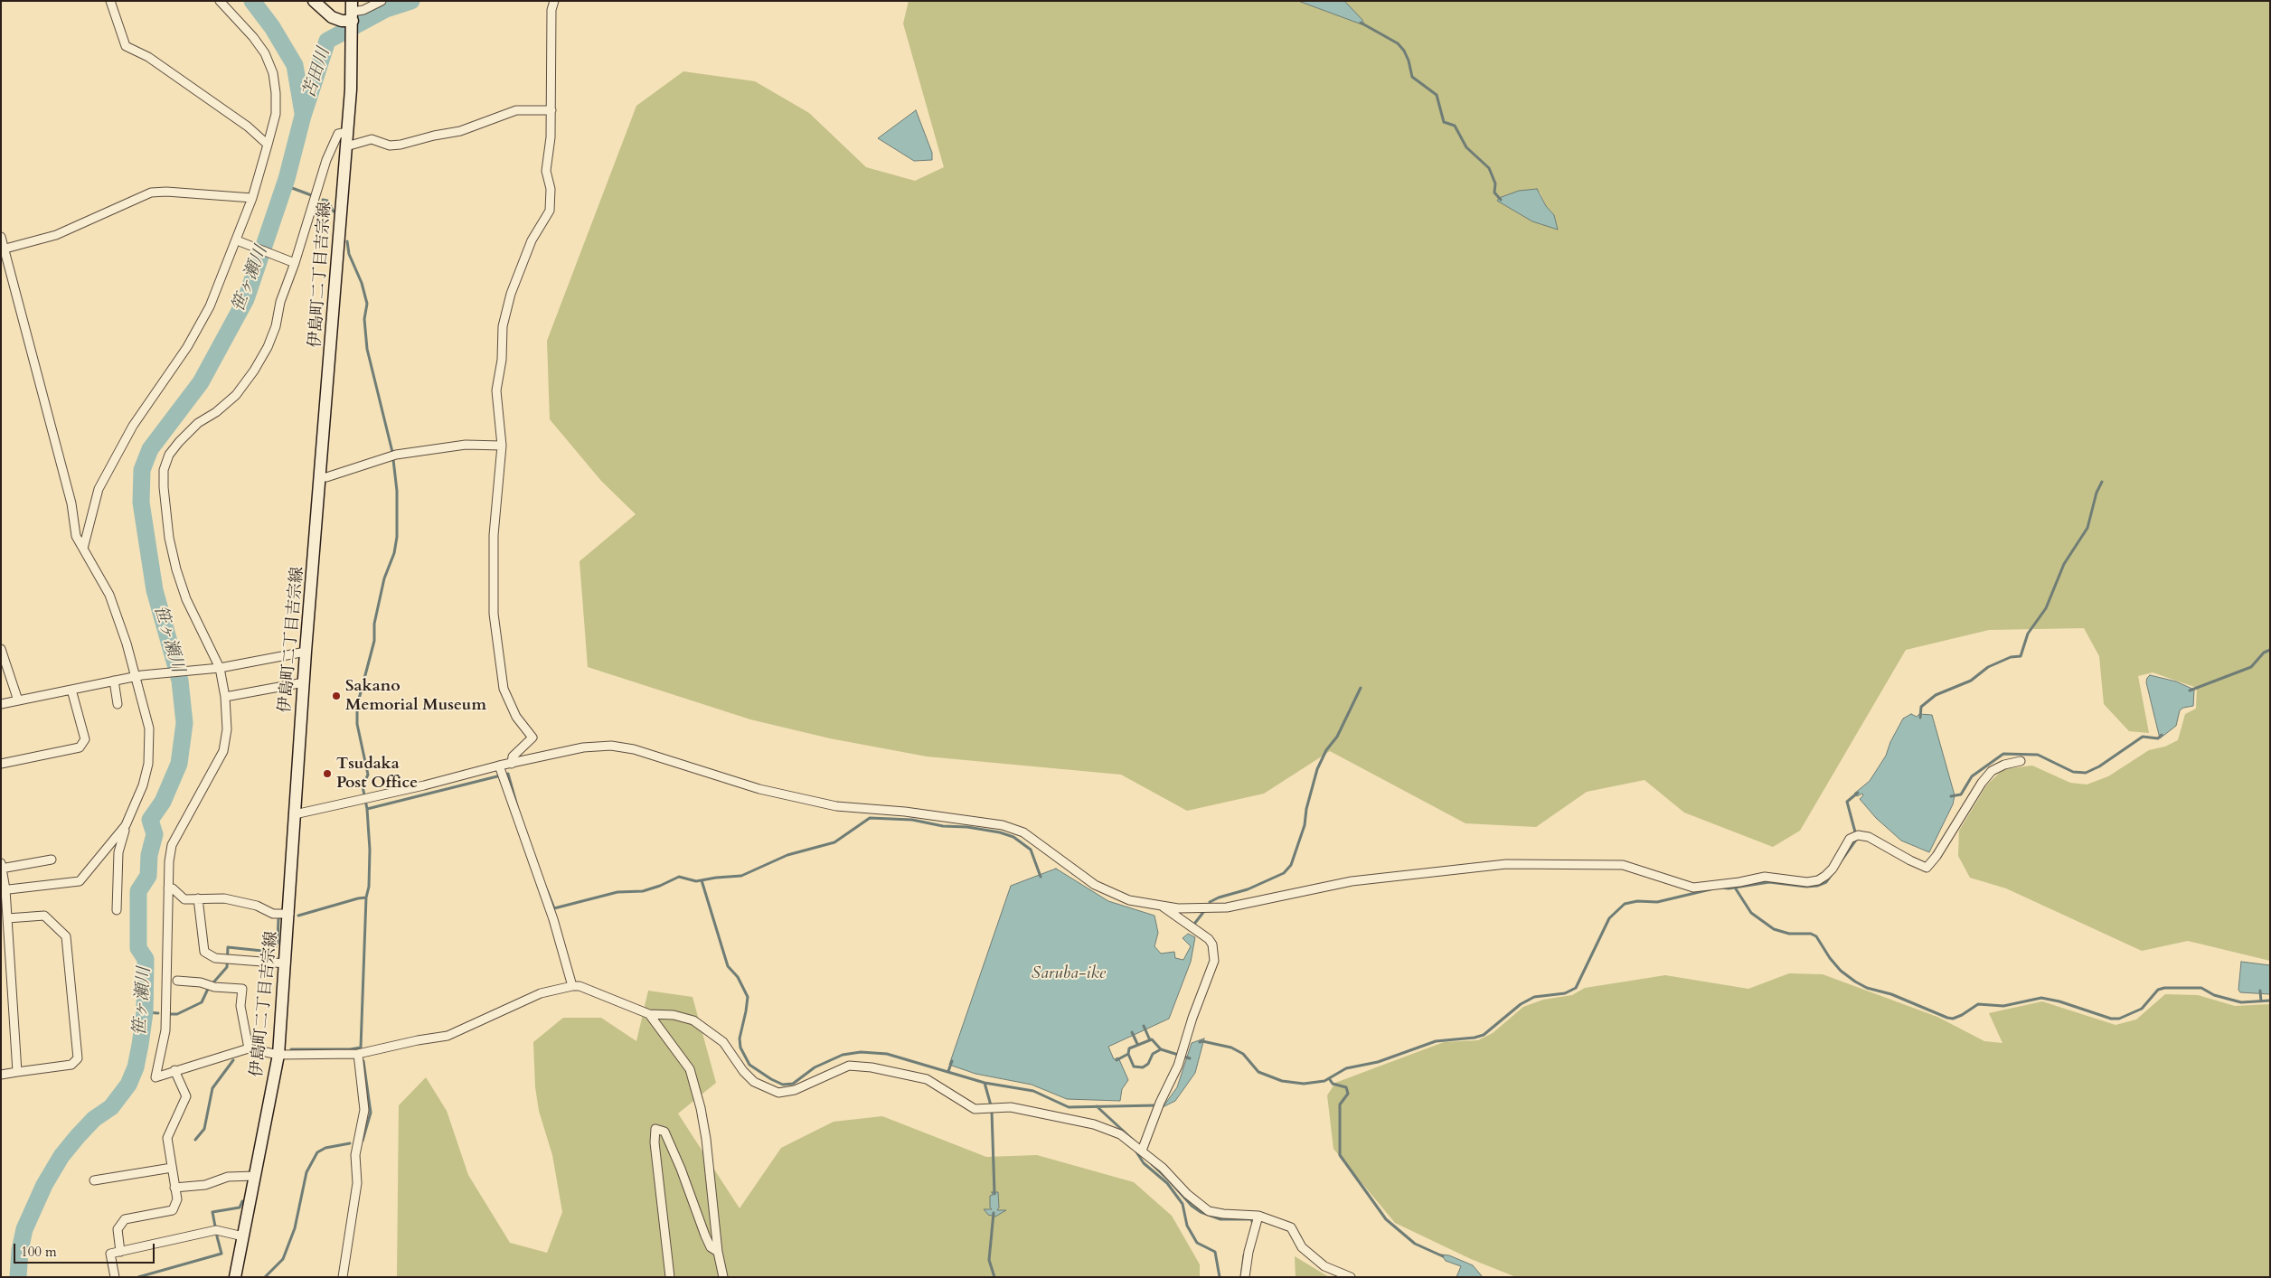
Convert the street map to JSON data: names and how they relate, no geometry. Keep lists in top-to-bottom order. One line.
{"streets":{"street":["伊島町二丁目吉宗線"]},"water":["苫田川","笹ヶ瀬川","Saruba-ike"],"places":["Sakano Memorial Museum","Tsudaka Post Office"],"scale_bar":"100 m"}
